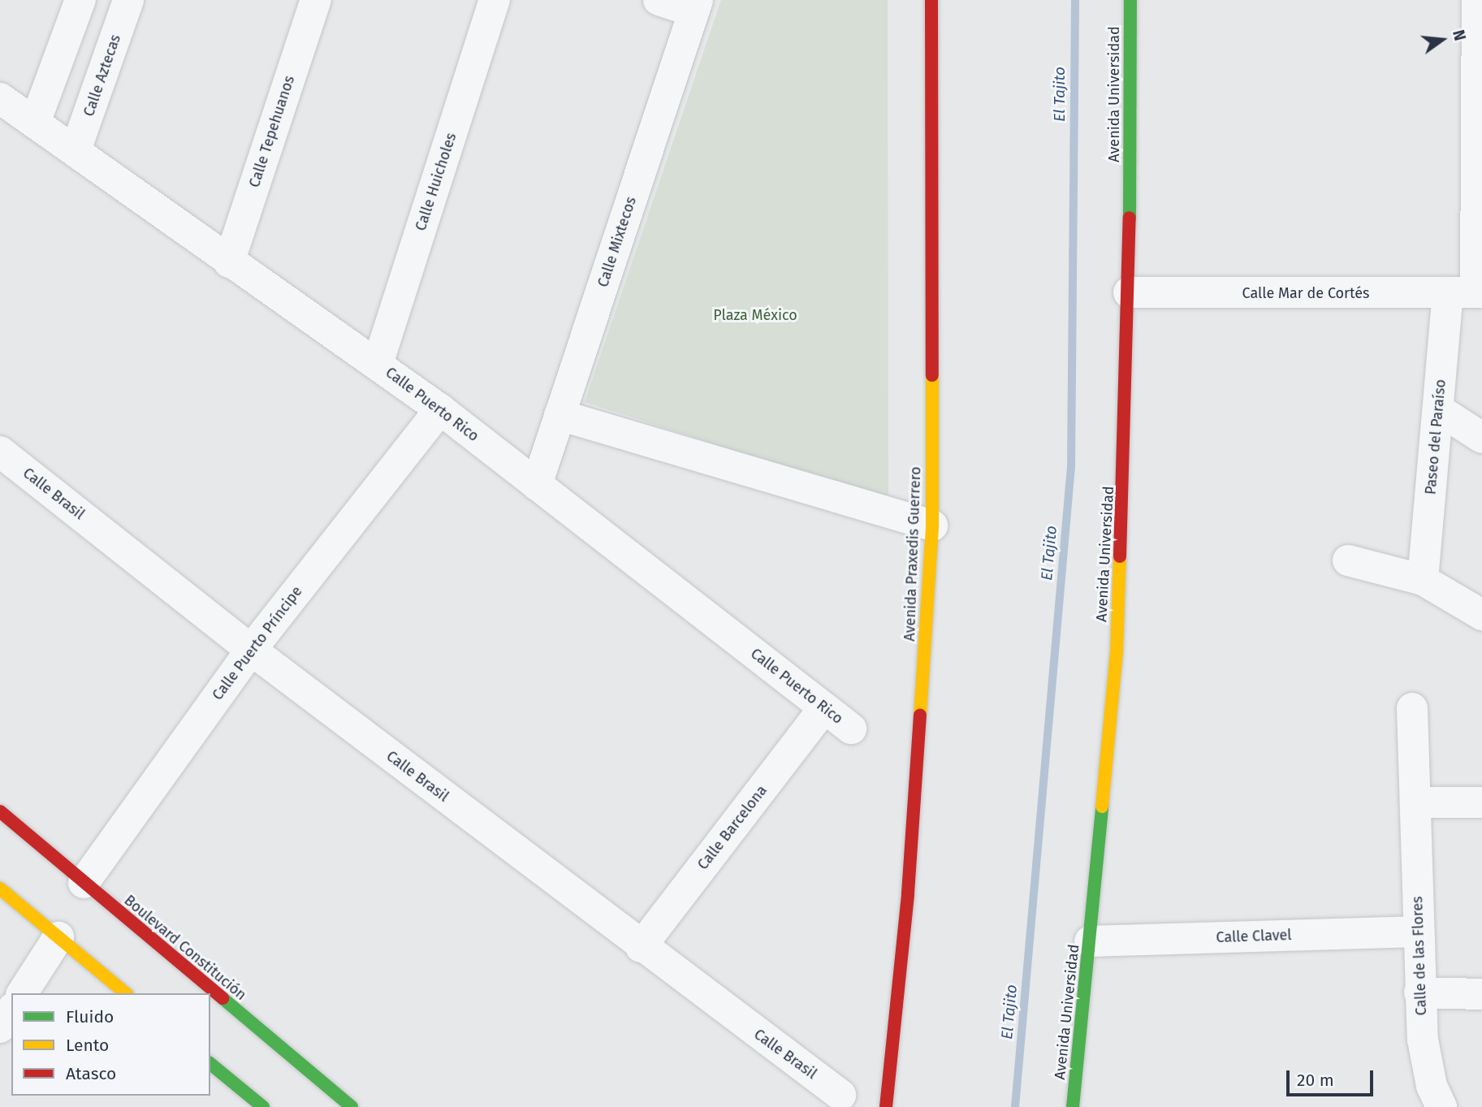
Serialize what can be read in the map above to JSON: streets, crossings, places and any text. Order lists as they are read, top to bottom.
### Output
{
  "streets": {
    "street": [
      "Calle Aztecas",
      "Avenida Universidad",
      "Calle Tepehuanos",
      "Calle Huicholes",
      "Calle Mixtecos",
      "Calle Mar de Cortés",
      "Calle Puerto Rico",
      "Paseo del Paraíso",
      "Calle Brasil",
      "Avenida Praxedis Guerrero",
      "Calle Puerto Príncipe",
      "Calle Barcelona",
      "Calle Clavel",
      "Boulevard Constitución",
      "Calle de las Flores"
    ]
  },
  "crossings": [
    ["Calle Aztecas", "Calle Puerto Rico"],
    ["Avenida Universidad", "Calle Mar de Cortés"],
    ["Avenida Universidad", "Calle Clavel"],
    ["Calle Tepehuanos", "Calle Puerto Rico"],
    ["Calle Huicholes", "Calle Puerto Rico"],
    ["Calle Mixtecos", "Calle Puerto Rico"],
    ["Calle Mar de Cortés", "Paseo del Paraíso"],
    ["Calle Puerto Rico", "Calle Puerto Príncipe"],
    ["Calle Puerto Rico", "Calle Barcelona"],
    ["Calle Brasil", "Calle Puerto Príncipe"],
    ["Calle Brasil", "Calle Barcelona"],
    ["Calle Puerto Príncipe", "Boulevard Constitución"],
    ["Calle Clavel", "Calle de las Flores"]
  ],
  "water": ["El Tajito"],
  "parks": ["Plaza México"],
  "legend": ["Fluido", "Lento", "Atasco"],
  "scale_bar": "20 m",
  "north": "right"
}
